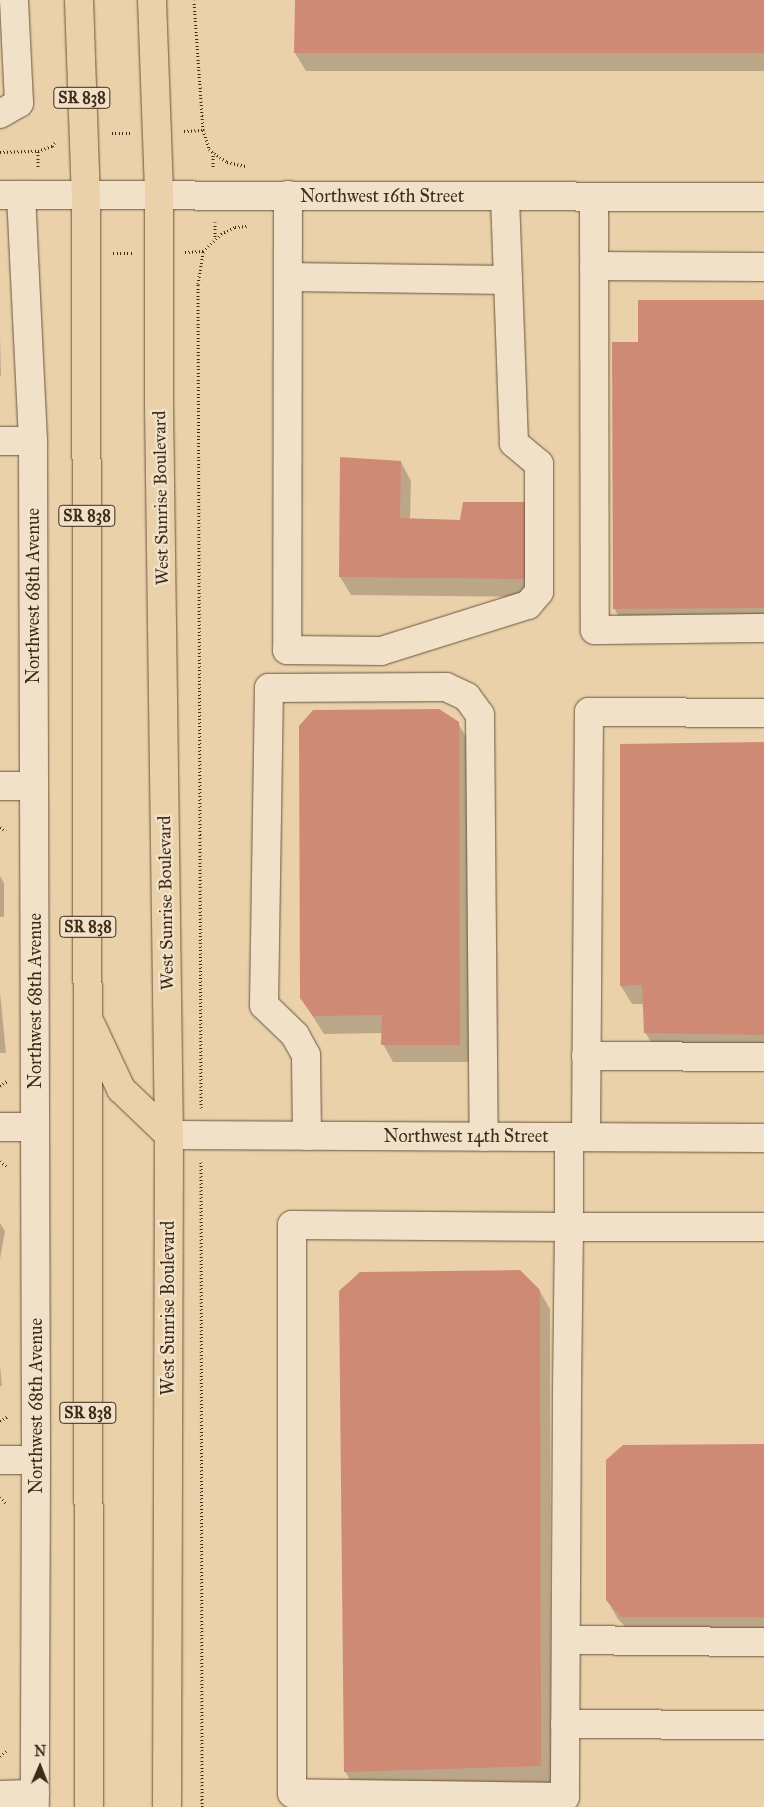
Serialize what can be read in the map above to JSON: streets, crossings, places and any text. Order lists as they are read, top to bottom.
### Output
{
  "streets": {
    "highway": ["SR 838", "West Sunrise Boulevard"],
    "street": ["Northwest 16th Street", "Northwest 68th Avenue", "Northwest 14th Street"]
  },
  "crossings": [
    ["SR 838", "Northwest 16th Street"],
    ["Northwest 16th Street", "West Sunrise Boulevard"],
    ["Northwest 16th Street", "Northwest 68th Avenue"],
    ["West Sunrise Boulevard", "Northwest 14th Street"]
  ],
  "north": "top"
}
